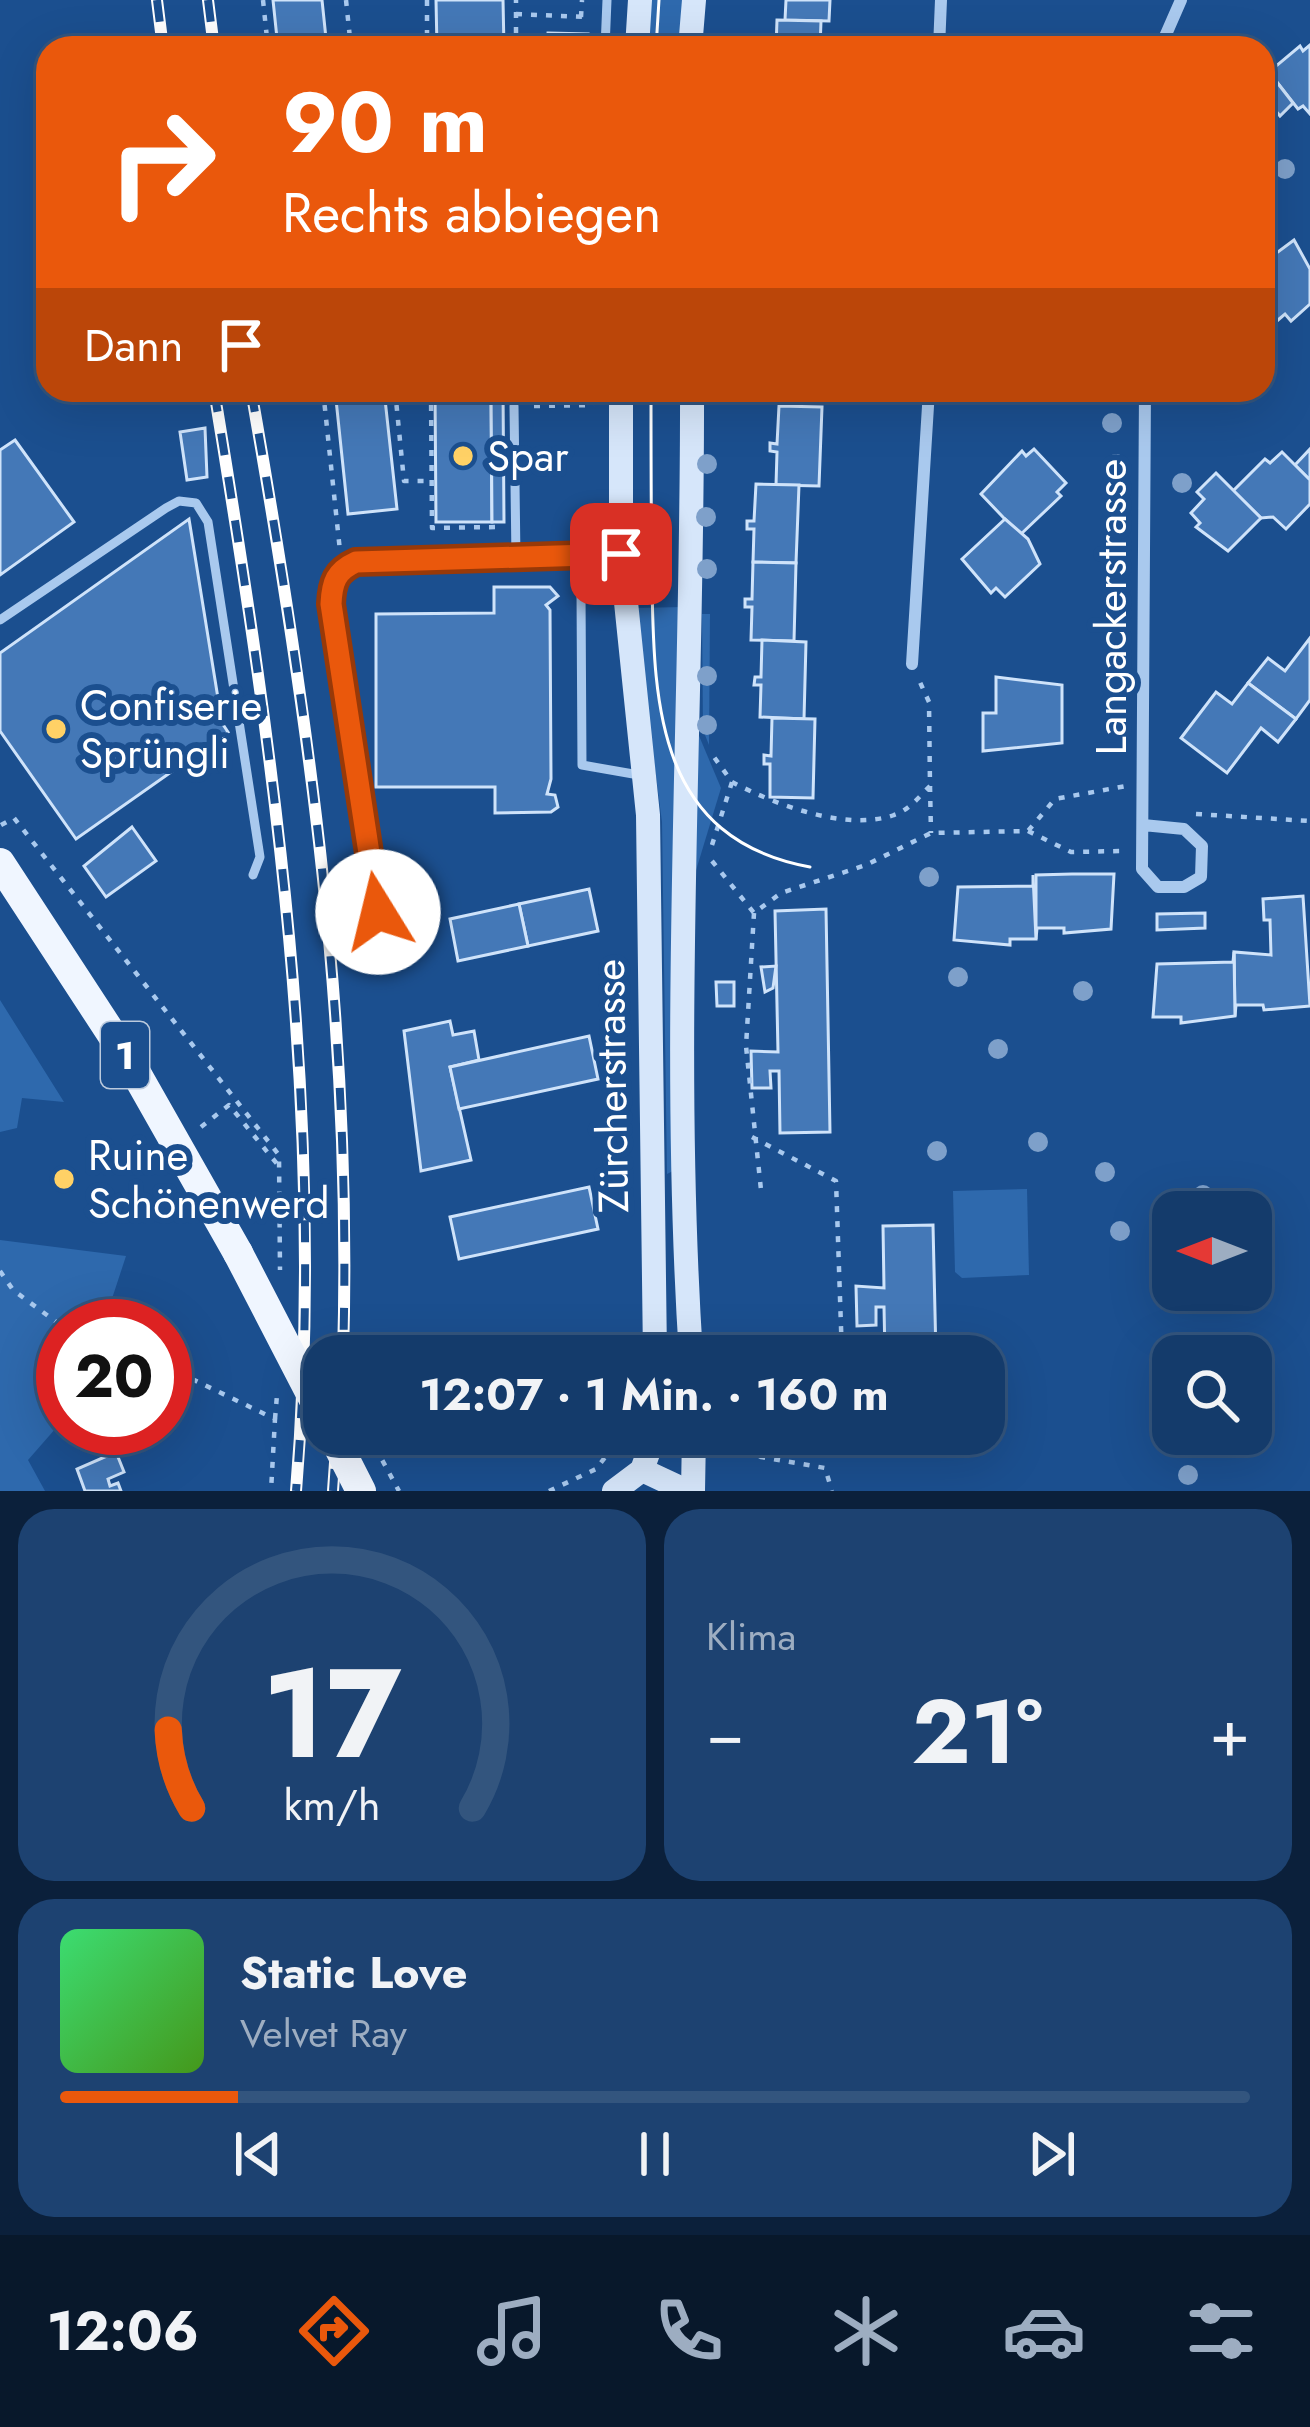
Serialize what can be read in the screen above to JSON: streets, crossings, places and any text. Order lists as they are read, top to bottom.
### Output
{
  "streets": {
    "main road": ["1", "Zürcherstrasse"],
    "street": ["Langackerstrasse"]
  },
  "places": ["Spar", "Confiserie Sprüngli", "Ruine Schönenwerd"],
  "north": "left",
  "page": {
    "turn": ["90 m", "Rechts abbiegen"],
    "then": "Dann",
    "limit": "20",
    "trip": "12:07 · 1 Min. · 160 m",
    "tile": "Klima",
    "heat": ["−", "21°", "+"],
    "song": ["Static Love", "Velvet Ray"],
    "tabs": "12:06",
    "gauge": ["17", "km/h"]
  }
}
